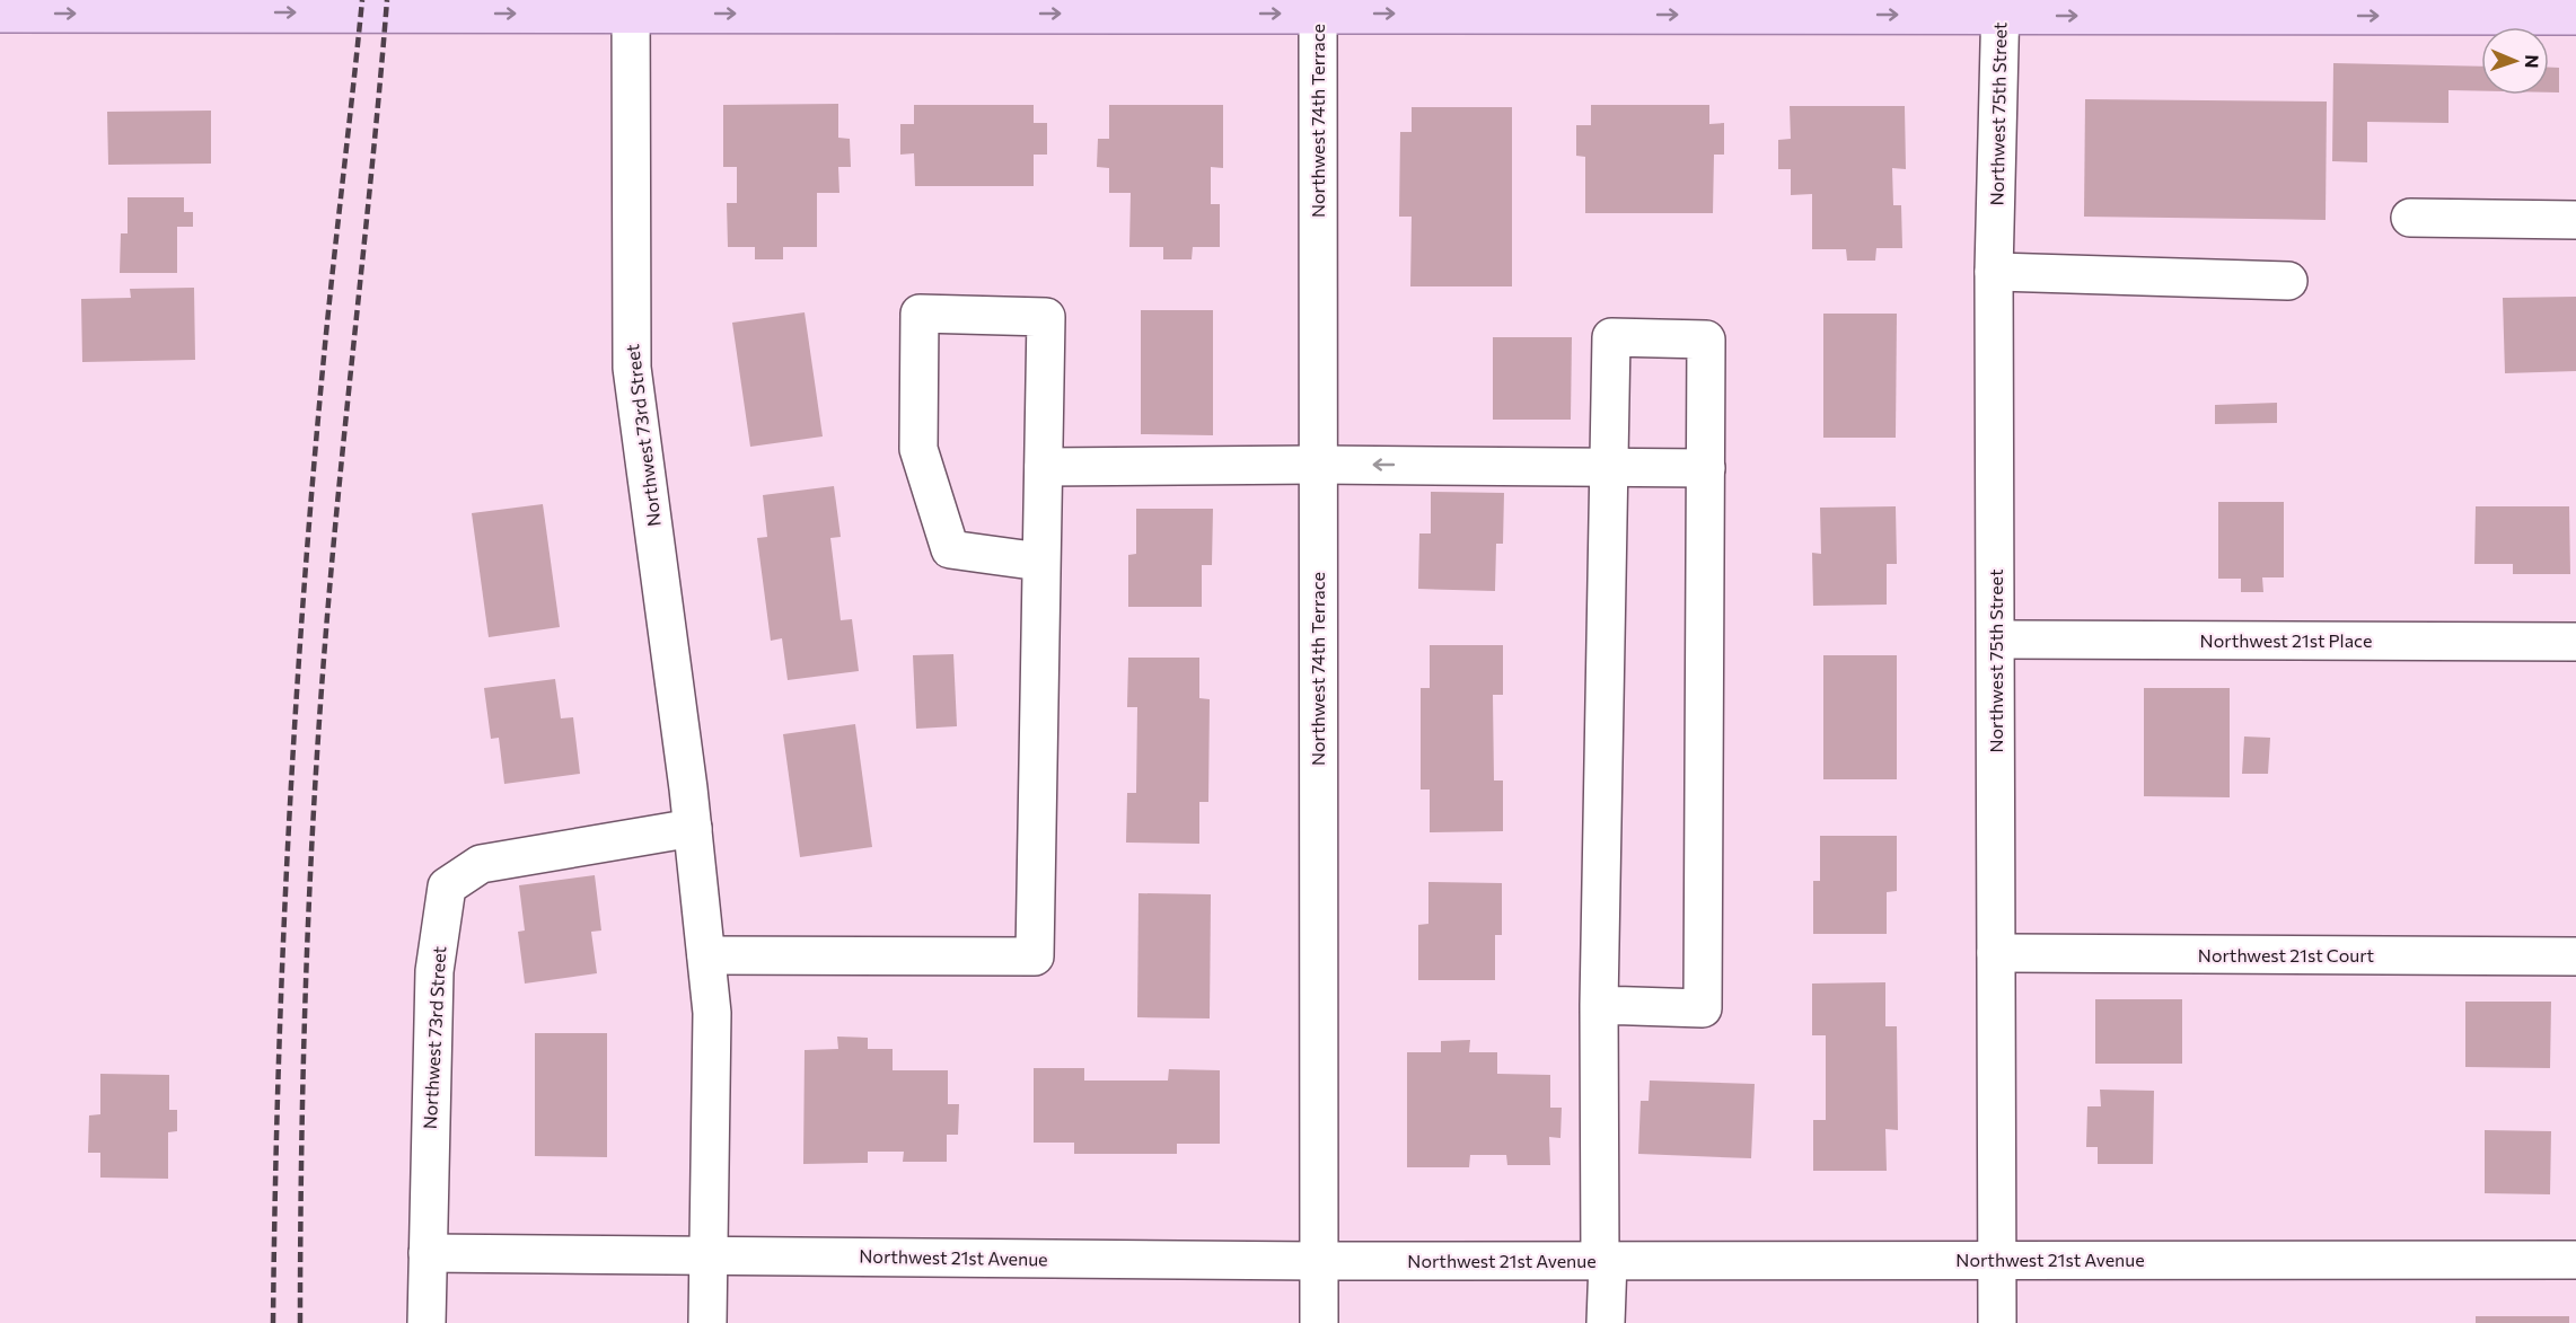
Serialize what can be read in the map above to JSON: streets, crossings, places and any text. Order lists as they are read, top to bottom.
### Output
{
  "streets": {
    "street": [
      "Northwest 75th Street",
      "Northwest 74th Terrace",
      "Northwest 73rd Street",
      "Northwest 21st Place",
      "Northwest 21st Court",
      "Northwest 21st Avenue"
    ]
  },
  "crossings": [
    ["Northwest 75th Street", "Northwest 21st Place"],
    ["Northwest 75th Street", "Northwest 21st Court"],
    ["Northwest 75th Street", "Northwest 21st Avenue"],
    ["Northwest 74th Terrace", "Northwest 21st Avenue"],
    ["Northwest 73rd Street", "Northwest 21st Avenue"]
  ],
  "north": "right"
}
